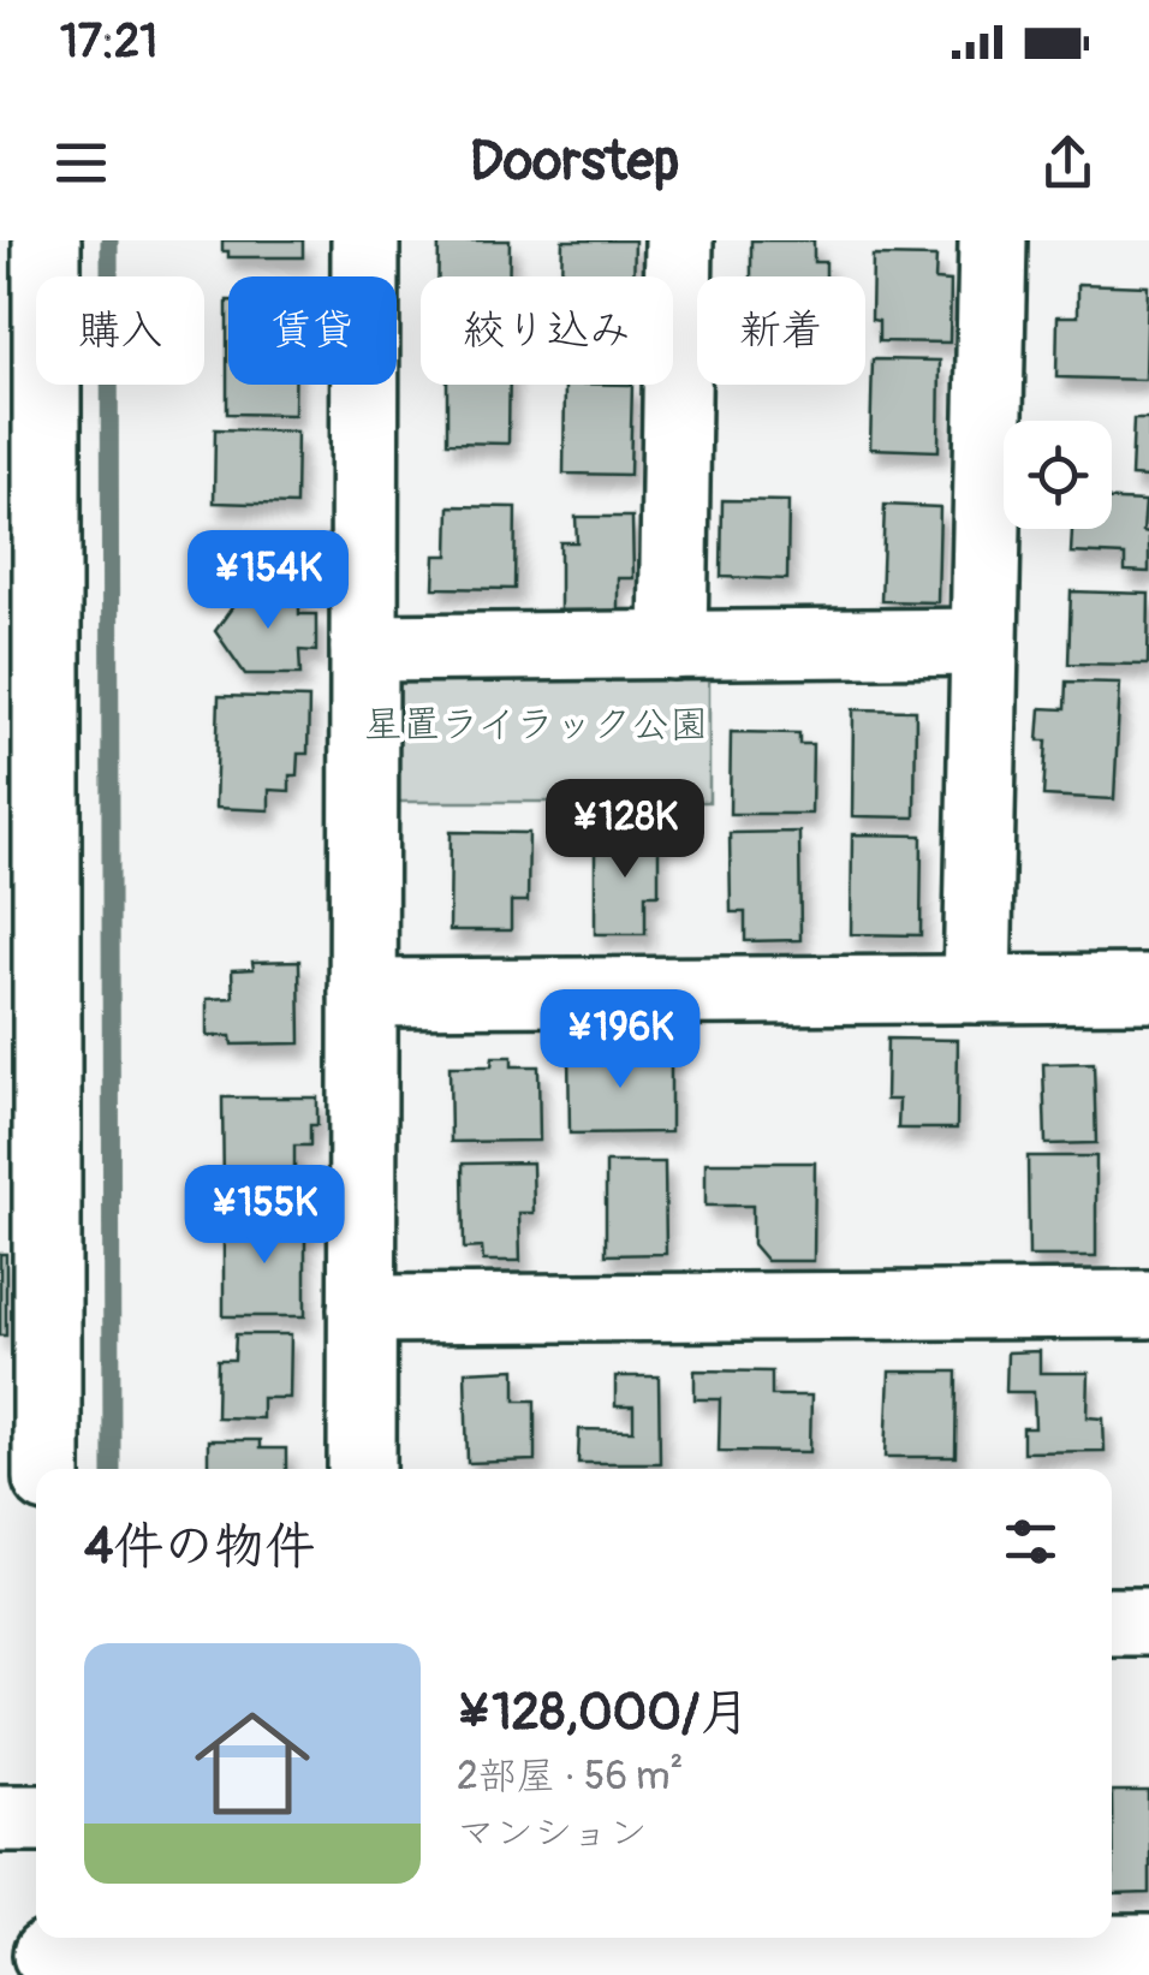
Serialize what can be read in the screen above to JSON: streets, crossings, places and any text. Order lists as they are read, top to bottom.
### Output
{
  "parks": ["星置ライラック公園"],
  "page": {
    "status": "17:21",
    "header": "Doorstep",
    "chip": [
      "購入",
      "賃貸",
      "絞り込み",
      "新着"
    ],
    "price": [
      "¥154K",
      "¥128K",
      "¥196K",
      "¥155K"
    ],
    "heading": "4件の物件",
    "list": [
      {
        "name": "¥128,000/月",
        "note": "2部屋 · 56 m² · マンション"
      }
    ]
  }
}
